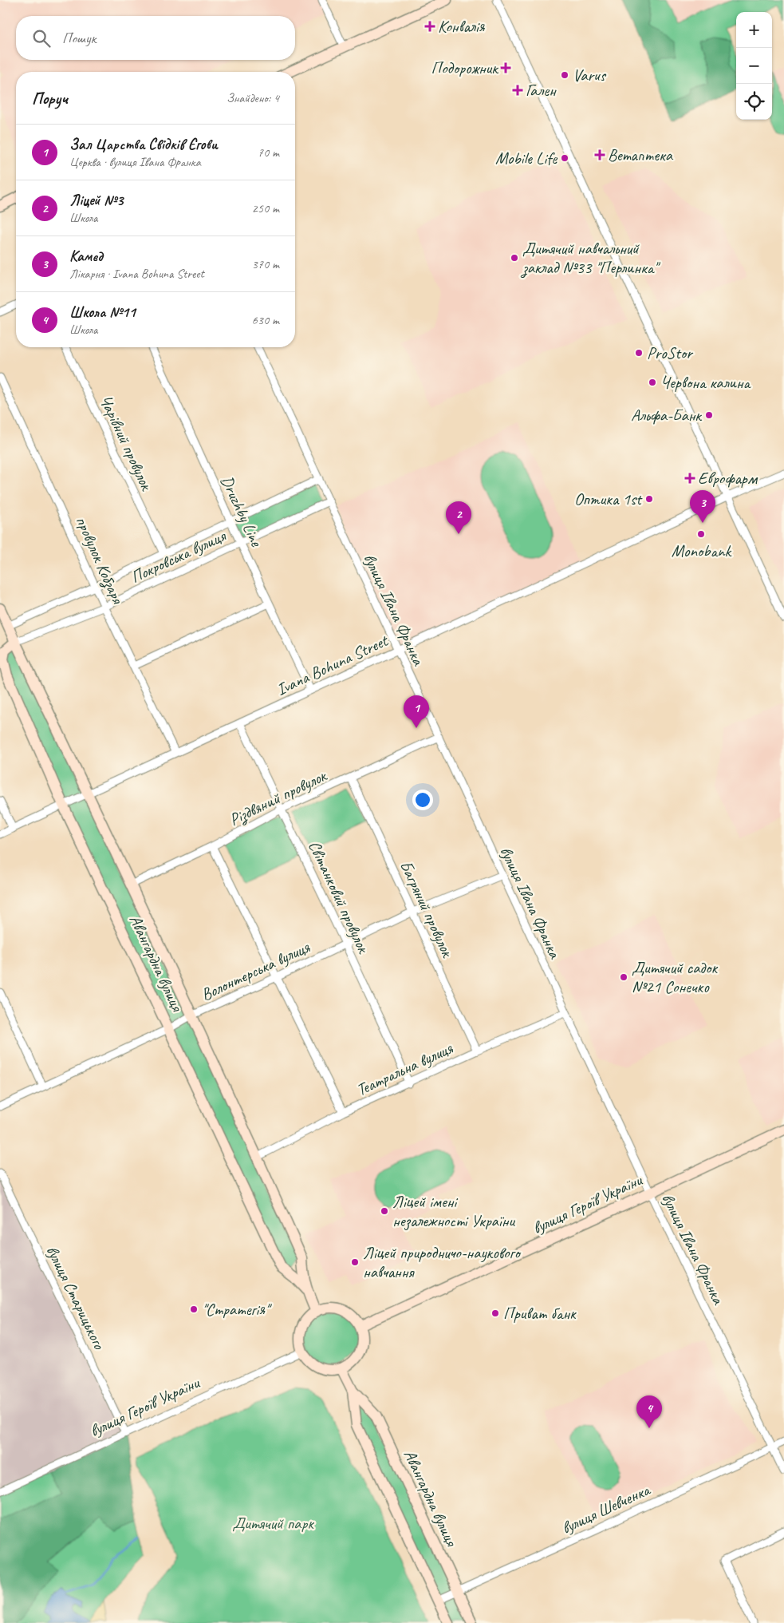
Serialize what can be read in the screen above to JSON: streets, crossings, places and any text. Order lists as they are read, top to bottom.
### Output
{
  "streets": {
    "street": [
      "Чарівний провулок",
      "Druzhby Line",
      "Покровська вулиця",
      "провулок Кобзаря",
      "вулиця Івана Франка",
      "Ivana Bohuna Street",
      "Різдвяний провулок",
      "Світанковий провулок",
      "Багряний провулок",
      "Авангардна вулиця",
      "Волонтерська вулиця",
      "Театральна вулиця",
      "вулиця Героїв України",
      "вулиця Старицького",
      "вулиця Шевченка"
    ]
  },
  "crossings": [
    ["Чарівний провулок", "Покровська вулиця"],
    ["Druzhby Line", "Покровська вулиця"],
    ["Druzhby Line", "Ivana Bohuna Street"],
    ["Покровська вулиця", "провулок Кобзаря"],
    ["Покровська вулиця", "вулиця Івана Франка"],
    ["Покровська вулиця", "Авангардна вулиця"],
    ["провулок Кобзаря", "Ivana Bohuna Street"],
    ["вулиця Івана Франка", "Ivana Bohuna Street"],
    ["вулиця Івана Франка", "Різдвяний провулок"],
    ["вулиця Івана Франка", "Волонтерська вулиця"],
    ["вулиця Івана Франка", "Театральна вулиця"],
    ["вулиця Івана Франка", "вулиця Героїв України"],
    ["вулиця Івана Франка", "вулиця Шевченка"],
    ["Ivana Bohuna Street", "Світанковий провулок"],
    ["Ivana Bohuna Street", "Авангардна вулиця"],
    ["Різдвяний провулок", "Світанковий провулок"],
    ["Різдвяний провулок", "Багряний провулок"],
    ["Різдвяний провулок", "Авангардна вулиця"],
    ["Світанковий провулок", "Волонтерська вулиця"],
    ["Світанковий провулок", "Театральна вулиця"],
    ["Багряний провулок", "Волонтерська вулиця"],
    ["Багряний провулок", "Театральна вулиця"],
    ["Авангардна вулиця", "Волонтерська вулиця"],
    ["Авангардна вулиця", "Театральна вулиця"],
    ["Авангардна вулиця", "вулиця Героїв України"],
    ["Авангардна вулиця", "вулиця Шевченка"],
    ["вулиця Героїв України", "вулиця Старицького"]
  ],
  "parks": ["Дитячий парк"],
  "places": {
    "health": [
      "Конвалія",
      "Подорожник",
      "Гален",
      "Ветаптека",
      "Еврофарм"
    ],
    "other": [
      "Varus",
      "Mobile Life",
      "Дитячий навчальний заклад №33 \"Перлинка\"",
      "ProStor",
      "Червона калина",
      "Альфа-Банк",
      "Оптика 1st",
      "Monobank",
      "Дитячий садок №21 Сонечко",
      "Ліцей імені незалежності України",
      "Ліцей природничо-наукового навчання",
      "\"Стратегія\"",
      "Приват банк"
    ]
  },
  "page": {
    "map_buttons": ["+", "−"],
    "search": "Пошук",
    "heading": ["Поруч", "Знайдено: 4"],
    "list": [
      {
        "mark": "1",
        "name": "Зал Царства Свідків Єгови",
        "note": "Церква · вулиця Івана Франка",
        "value": "70 m"
      },
      {
        "mark": "2",
        "name": "Ліцей №3",
        "note": "Школа",
        "value": "250 m"
      },
      {
        "mark": "3",
        "name": "Камед",
        "note": "Лікарня · Ivana Bohuna Street",
        "value": "370 m"
      },
      {
        "mark": "4",
        "name": "Школа №11",
        "note": "Школа",
        "value": "630 m"
      }
    ],
    "pins": [
      "3",
      "2",
      "1",
      "4"
    ]
  }
}
